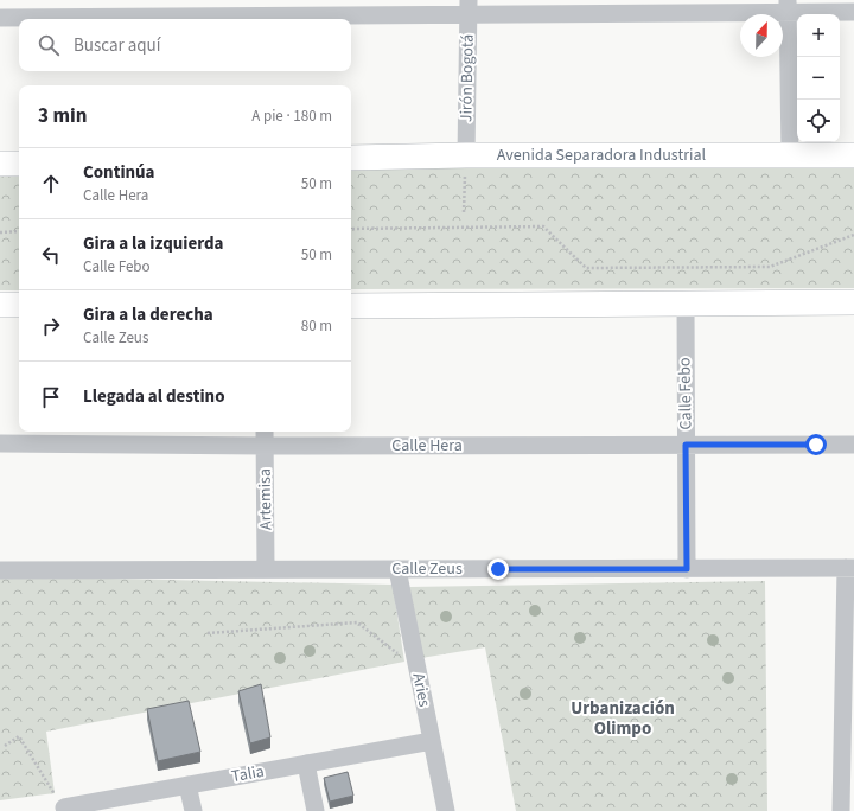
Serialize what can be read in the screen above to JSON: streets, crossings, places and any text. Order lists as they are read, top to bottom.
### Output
{
  "streets": {
    "main road": ["Avenida Separadora Industrial"],
    "street": [
      "Jirón Bogotá",
      "Calle Febo",
      "Calle Hera",
      "Artemisa",
      "Calle Zeus",
      "Aries",
      "Talia"
    ]
  },
  "crossings": [
    ["Jirón Bogotá", "Avenida Separadora Industrial"],
    ["Calle Febo", "Calle Hera"],
    ["Calle Febo", "Calle Zeus"],
    ["Calle Hera", "Artemisa"],
    ["Artemisa", "Calle Zeus"],
    ["Calle Zeus", "Aries"],
    ["Aries", "Talia"]
  ],
  "districts": ["Urbanización Olimpo"],
  "north": "top",
  "page": {
    "map_buttons": ["+", "−"],
    "search": "Buscar aquí",
    "heading": ["3 min", "A pie · 180 m"],
    "list": [
      ["Continúa", "Calle Hera", "50 m"],
      ["Gira a la izquierda", "Calle Febo", "50 m"],
      ["Gira a la derecha", "Calle Zeus", "80 m"],
      "Llegada al destino"
    ]
  }
}
